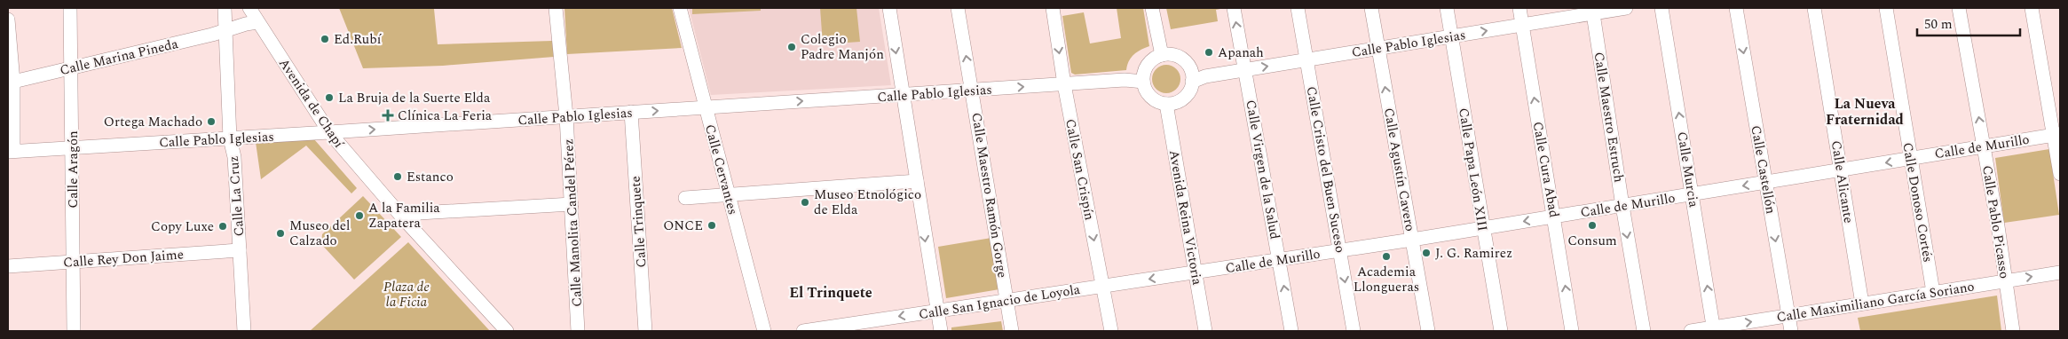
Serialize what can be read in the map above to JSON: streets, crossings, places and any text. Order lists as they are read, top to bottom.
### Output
{
  "streets": {
    "street": [
      "Calle Pablo Iglesias",
      "Calle Marina Pineda",
      "Avenida de Chapí",
      "Calle Maestro Estruch",
      "Calle de Murillo",
      "Calle Aragón",
      "Calle Cervantes",
      "Calle San Crispín",
      "Calle Virgen de la Salud",
      "Calle Cristo del Buen Suceso",
      "Calle Agustín Cavero",
      "Calle Papa León XIII",
      "Calle Cura Abad",
      "Calle Murcia",
      "Calle Castellón",
      "Calle Alicante",
      "Calle Maestro Ramón Gorge",
      "Calle La Cruz",
      "Calle Donoso Cortés",
      "Avenida Reina Victoria",
      "Calle Trinquete",
      "Calle Pablo Picasso",
      "Calle Manolita Candel Pérez",
      "Calle Rey Don Jaime",
      "Calle San Ignacio de Loyola",
      "Calle Maximiliano García Soriano"
    ]
  },
  "crossings": [
    ["Calle Pablo Iglesias", "Avenida de Chapí"],
    ["Calle Pablo Iglesias", "Calle Maestro Estruch"],
    ["Calle Pablo Iglesias", "Calle Aragón"],
    ["Calle Pablo Iglesias", "Calle Cervantes"],
    ["Calle Pablo Iglesias", "Calle San Crispín"],
    ["Calle Pablo Iglesias", "Calle Virgen de la Salud"],
    ["Calle Pablo Iglesias", "Calle Cristo del Buen Suceso"],
    ["Calle Pablo Iglesias", "Calle Agustín Cavero"],
    ["Calle Pablo Iglesias", "Calle Papa León XIII"],
    ["Calle Pablo Iglesias", "Calle Cura Abad"],
    ["Calle Pablo Iglesias", "Calle Maestro Ramón Gorge"],
    ["Calle Pablo Iglesias", "Calle La Cruz"],
    ["Calle Pablo Iglesias", "Avenida Reina Victoria"],
    ["Calle Pablo Iglesias", "Calle Trinquete"],
    ["Calle Pablo Iglesias", "Calle Manolita Candel Pérez"],
    ["Calle Marina Pineda", "Avenida de Chapí"],
    ["Calle Marina Pineda", "Calle Aragón"],
    ["Calle Marina Pineda", "Calle La Cruz"],
    ["Calle Maestro Estruch", "Calle de Murillo"],
    ["Calle de Murillo", "Calle Virgen de la Salud"],
    ["Calle de Murillo", "Calle Cristo del Buen Suceso"],
    ["Calle de Murillo", "Calle Agustín Cavero"],
    ["Calle de Murillo", "Calle Papa León XIII"],
    ["Calle de Murillo", "Calle Cura Abad"],
    ["Calle de Murillo", "Calle Murcia"],
    ["Calle de Murillo", "Calle Castellón"],
    ["Calle de Murillo", "Calle Alicante"],
    ["Calle de Murillo", "Calle Donoso Cortés"],
    ["Calle de Murillo", "Avenida Reina Victoria"],
    ["Calle de Murillo", "Calle Pablo Picasso"],
    ["Calle de Murillo", "Calle San Ignacio de Loyola"],
    ["Calle Aragón", "Calle Rey Don Jaime"],
    ["Calle San Crispín", "Calle San Ignacio de Loyola"],
    ["Calle Murcia", "Calle Maximiliano García Soriano"],
    ["Calle Castellón", "Calle Maximiliano García Soriano"],
    ["Calle Alicante", "Calle Maximiliano García Soriano"],
    ["Calle Maestro Ramón Gorge", "Calle San Ignacio de Loyola"],
    ["Calle La Cruz", "Calle Rey Don Jaime"],
    ["Calle Donoso Cortés", "Calle Maximiliano García Soriano"],
    ["Avenida Reina Victoria", "Calle San Ignacio de Loyola"],
    ["Calle Pablo Picasso", "Calle Maximiliano García Soriano"]
  ],
  "one_way": [
    "Calle Maestro Estruch",
    "Calle San Crispín",
    "Calle Virgen de la Salud",
    "Calle Agustín Cavero",
    "Calle Cura Abad",
    "Calle Murcia",
    "Calle Castellón",
    "Calle San Ignacio de Loyola",
    "Calle Maximiliano García Soriano"
  ],
  "districts": ["La Nueva Fraternidad", "El Trinquete"],
  "parks": ["Plaza de la Ficia"],
  "places": {
    "other": [
      "Ed.Rubí",
      "Colegio Padre Manjón",
      "Apanah",
      "La Bruja de la Suerte Elda",
      "Ortega Machado",
      "Estanco",
      "Museo Etnológico de Elda",
      "A la Familia Zapatera",
      "ONCE",
      "Consum",
      "Copy Luxe",
      "Museo del Calzado",
      "J. G. Ramirez",
      "Academia Llongueras"
    ],
    "health": ["Clínica La Feria"]
  },
  "scale_bar": "50 m"
}
